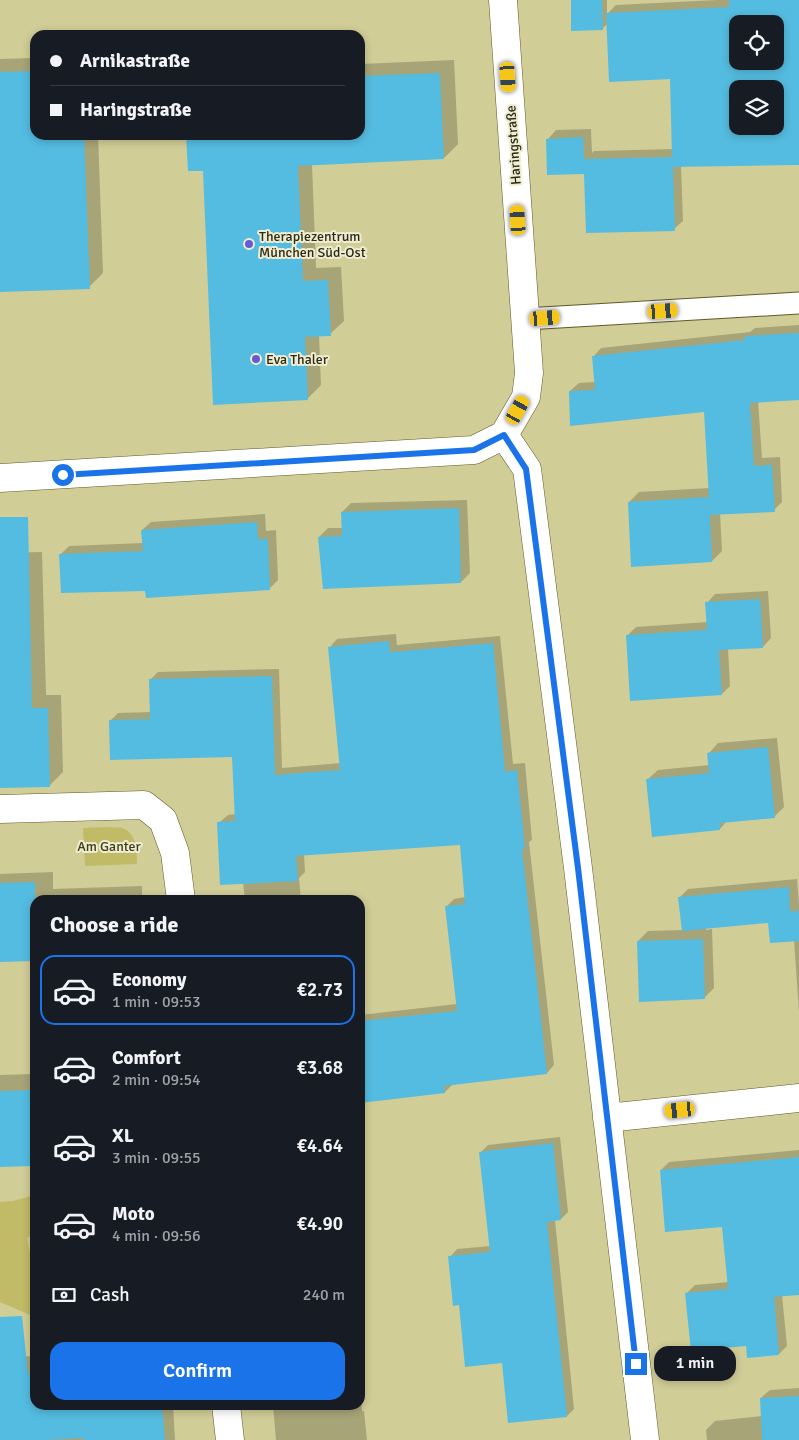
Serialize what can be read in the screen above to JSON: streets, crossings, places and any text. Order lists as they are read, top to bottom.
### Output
{
  "streets": {
    "street": ["Haringstraße"]
  },
  "parks": ["Am Ganter"],
  "places": ["Therapiezentrum München Süd-Ost", "Eva Thaler"],
  "page": {
    "banner": ["Arnikastraße", "Haringstraße"],
    "heading": "Choose a ride",
    "list": [
      {
        "name": "Economy",
        "note": "1 min · 09:53",
        "value": "€2.73"
      },
      {
        "name": "Comfort",
        "note": "2 min · 09:54",
        "value": "€3.68"
      },
      {
        "name": "XL",
        "note": "3 min · 09:55",
        "value": "€4.64"
      },
      {
        "name": "Moto",
        "note": "4 min · 09:56",
        "value": "€4.90"
      }
    ],
    "pay": ["Cash", "240 m"],
    "buttons": "Confirm",
    "bubble": "1 min"
  }
}
